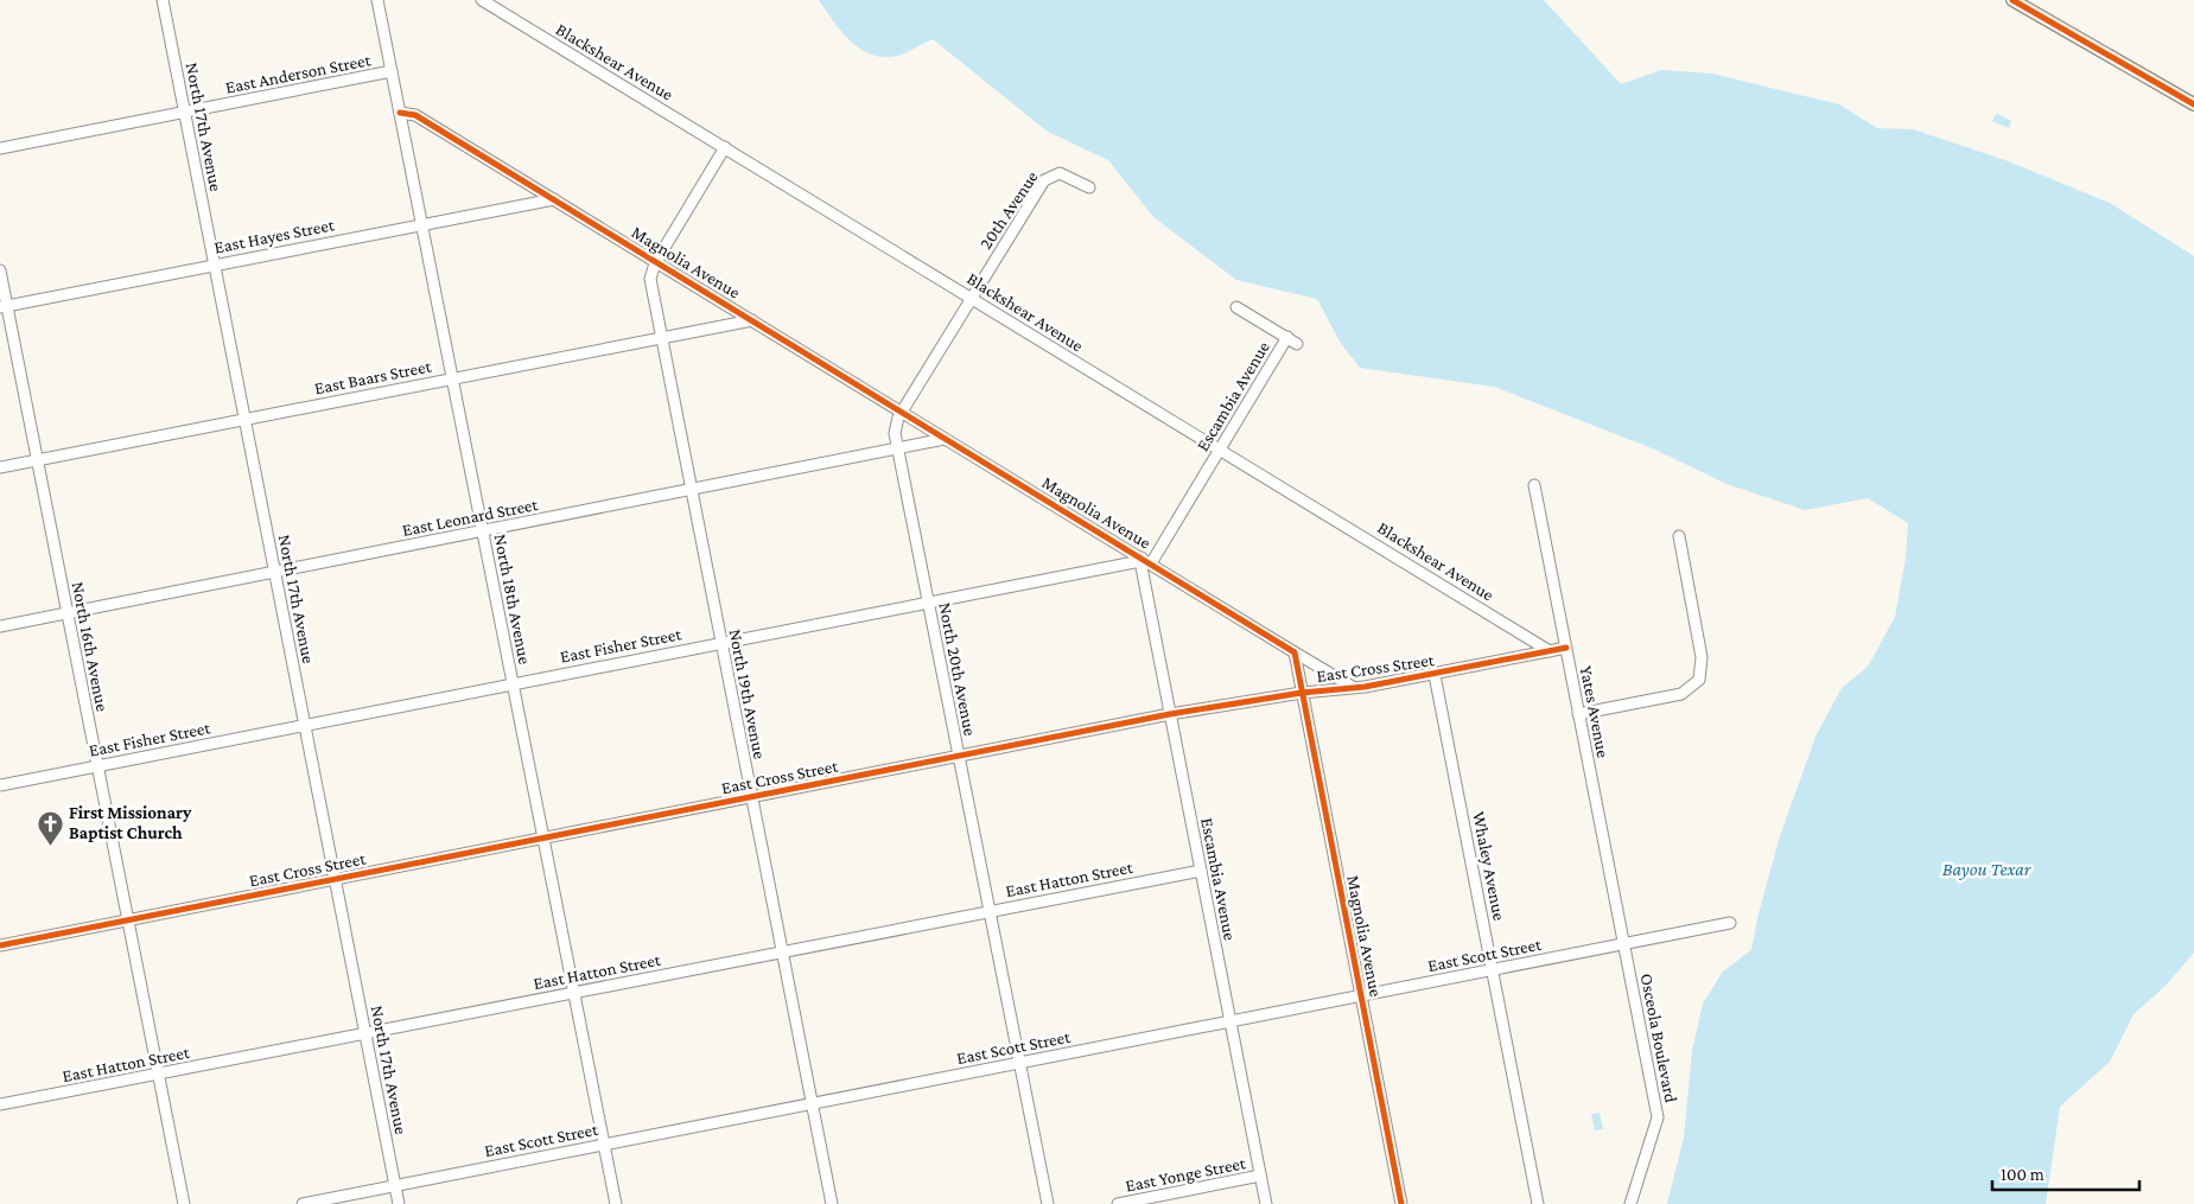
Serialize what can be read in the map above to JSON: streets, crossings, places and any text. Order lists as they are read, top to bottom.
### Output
{
  "streets": {
    "street": [
      "Blackshear Avenue",
      "East Anderson Street",
      "North 17th Avenue",
      "20th Avenue",
      "East Hayes Street",
      "Magnolia Avenue",
      "East Baars Street",
      "Escambia Avenue",
      "East Leonard Street",
      "North 18th Avenue",
      "East Fisher Street",
      "North 16th Avenue",
      "East Cross Street",
      "North 20th Avenue",
      "North 19th Avenue",
      "Yates Avenue",
      "Whaley Avenue",
      "East Hatton Street",
      "East Scott Street",
      "Osceola Boulevard",
      "East Yonge Street"
    ]
  },
  "crossings": [
    ["Blackshear Avenue", "20th Avenue"],
    ["Blackshear Avenue", "Escambia Avenue"],
    ["Blackshear Avenue", "East Cross Street"],
    ["Blackshear Avenue", "North 20th Avenue"],
    ["East Anderson Street", "North 17th Avenue"],
    ["East Anderson Street", "North 18th Avenue"],
    ["North 17th Avenue", "East Hayes Street"],
    ["North 17th Avenue", "East Baars Street"],
    ["North 17th Avenue", "East Leonard Street"],
    ["North 17th Avenue", "East Fisher Street"],
    ["North 17th Avenue", "East Cross Street"],
    ["North 17th Avenue", "East Hatton Street"],
    ["North 17th Avenue", "East Scott Street"],
    ["20th Avenue", "North 20th Avenue"],
    ["East Hayes Street", "Magnolia Avenue"],
    ["East Hayes Street", "North 18th Avenue"],
    ["East Hayes Street", "North 16th Avenue"],
    ["Magnolia Avenue", "East Baars Street"],
    ["Magnolia Avenue", "Escambia Avenue"],
    ["Magnolia Avenue", "East Leonard Street"],
    ["Magnolia Avenue", "North 18th Avenue"],
    ["Magnolia Avenue", "East Fisher Street"],
    ["Magnolia Avenue", "East Cross Street"],
    ["Magnolia Avenue", "North 20th Avenue"],
    ["Magnolia Avenue", "North 19th Avenue"],
    ["Magnolia Avenue", "East Scott Street"],
    ["East Baars Street", "North 18th Avenue"],
    ["East Baars Street", "North 16th Avenue"],
    ["East Baars Street", "North 19th Avenue"],
    ["Escambia Avenue", "East Fisher Street"],
    ["Escambia Avenue", "East Cross Street"],
    ["Escambia Avenue", "East Hatton Street"],
    ["Escambia Avenue", "East Scott Street"],
    ["Escambia Avenue", "East Yonge Street"],
    ["East Leonard Street", "North 18th Avenue"],
    ["East Leonard Street", "North 16th Avenue"],
    ["East Leonard Street", "North 20th Avenue"],
    ["East Leonard Street", "North 19th Avenue"],
    ["North 18th Avenue", "East Fisher Street"],
    ["North 18th Avenue", "East Cross Street"],
    ["North 18th Avenue", "East Hatton Street"],
    ["North 18th Avenue", "East Scott Street"],
    ["East Fisher Street", "North 16th Avenue"],
    ["East Fisher Street", "North 20th Avenue"],
    ["East Fisher Street", "North 19th Avenue"],
    ["North 16th Avenue", "East Cross Street"],
    ["North 16th Avenue", "East Hatton Street"],
    ["East Cross Street", "North 20th Avenue"],
    ["East Cross Street", "North 19th Avenue"],
    ["East Cross Street", "Yates Avenue"],
    ["East Cross Street", "Whaley Avenue"],
    ["North 20th Avenue", "East Hatton Street"],
    ["North 20th Avenue", "East Scott Street"],
    ["North 19th Avenue", "East Hatton Street"],
    ["North 19th Avenue", "East Scott Street"],
    ["Yates Avenue", "East Scott Street"],
    ["Yates Avenue", "Osceola Boulevard"],
    ["Whaley Avenue", "East Scott Street"],
    ["East Scott Street", "Osceola Boulevard"]
  ],
  "water": ["Bayou Texar"],
  "places": {
    "church": ["First Missionary Baptist Church"]
  },
  "scale_bar": "100 m"
}
